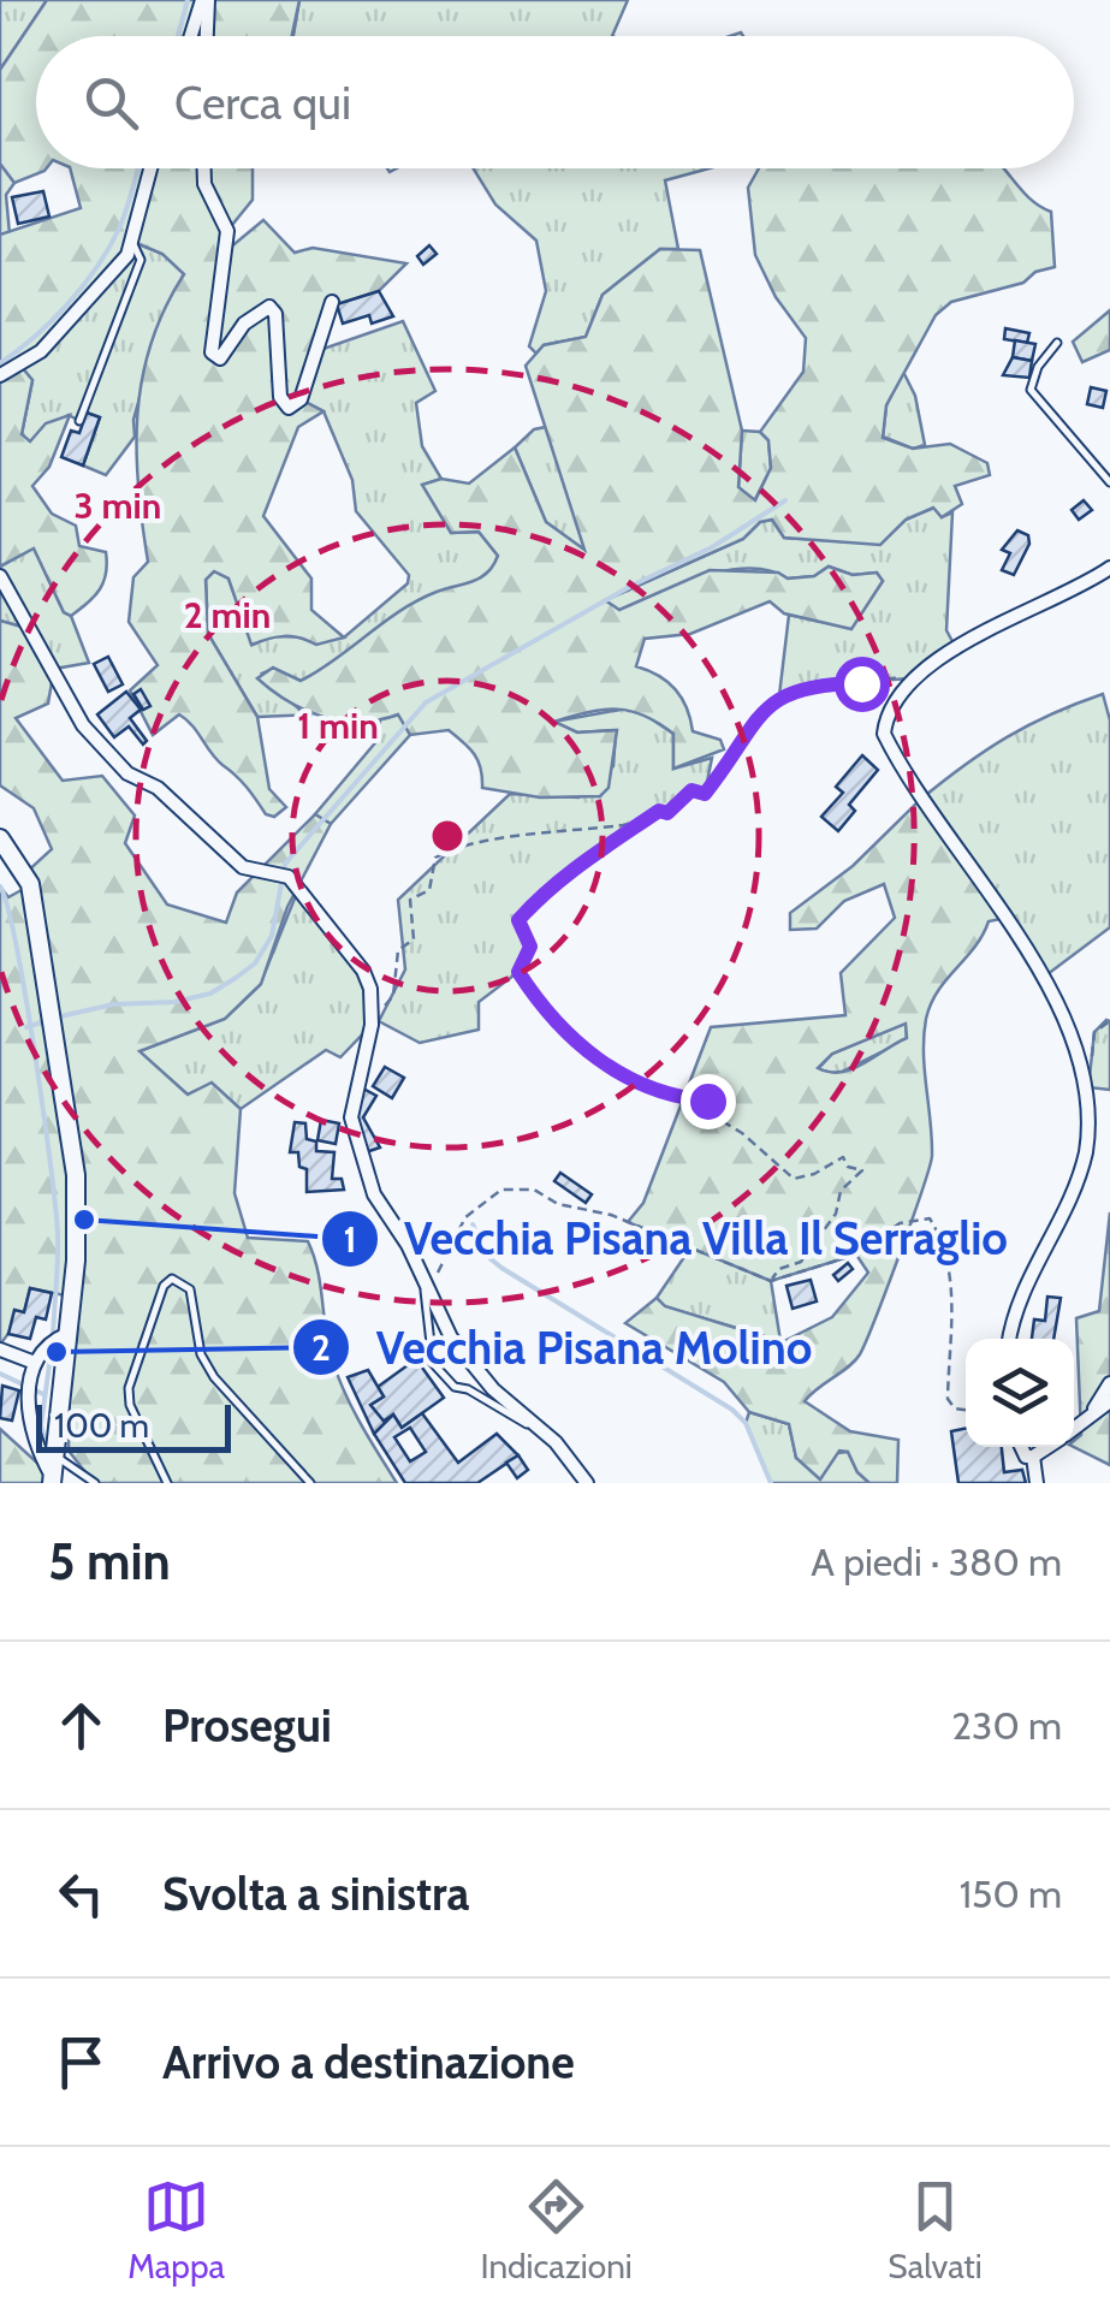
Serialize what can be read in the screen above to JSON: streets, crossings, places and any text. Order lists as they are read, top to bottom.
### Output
{
  "places": ["Vecchia Pisana Villa Il Serraglio", "Vecchia Pisana Molino"],
  "scale_bar": "100 m",
  "page": {
    "search": "Cerca qui",
    "scale": "100 m",
    "heading": ["5 min", "A piedi · 380 m"],
    "list": [
      ["Prosegui", "230 m"],
      ["Svolta a sinistra", "150 m"],
      "Arrivo a destinazione"
    ],
    "nav": ["Mappa", "Indicazioni", "Salvati"]
  },
  "rings": ["3 min", "2 min", "1 min"]
}
